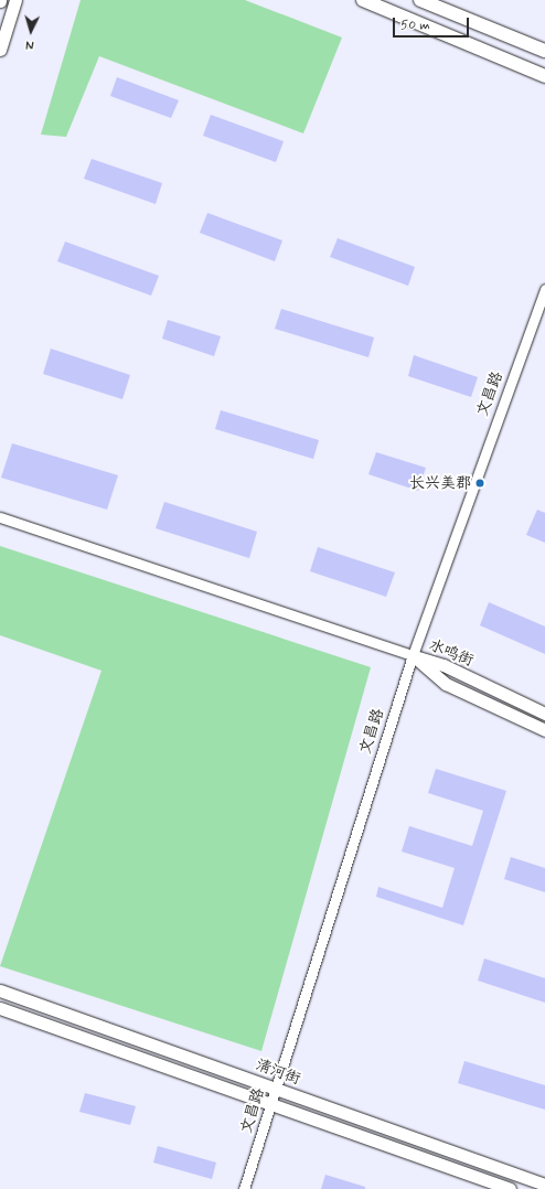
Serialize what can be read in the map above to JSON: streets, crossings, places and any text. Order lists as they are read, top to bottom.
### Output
{
  "streets": {
    "main road": ["水鸣街", "清河街"],
    "street": ["文昌路"]
  },
  "crossings": [
    ["文昌路", "水鸣街"],
    ["文昌路", "清河街"]
  ],
  "places": ["长兴美郡"],
  "scale_bar": "50 m",
  "north": "bottom"
}
